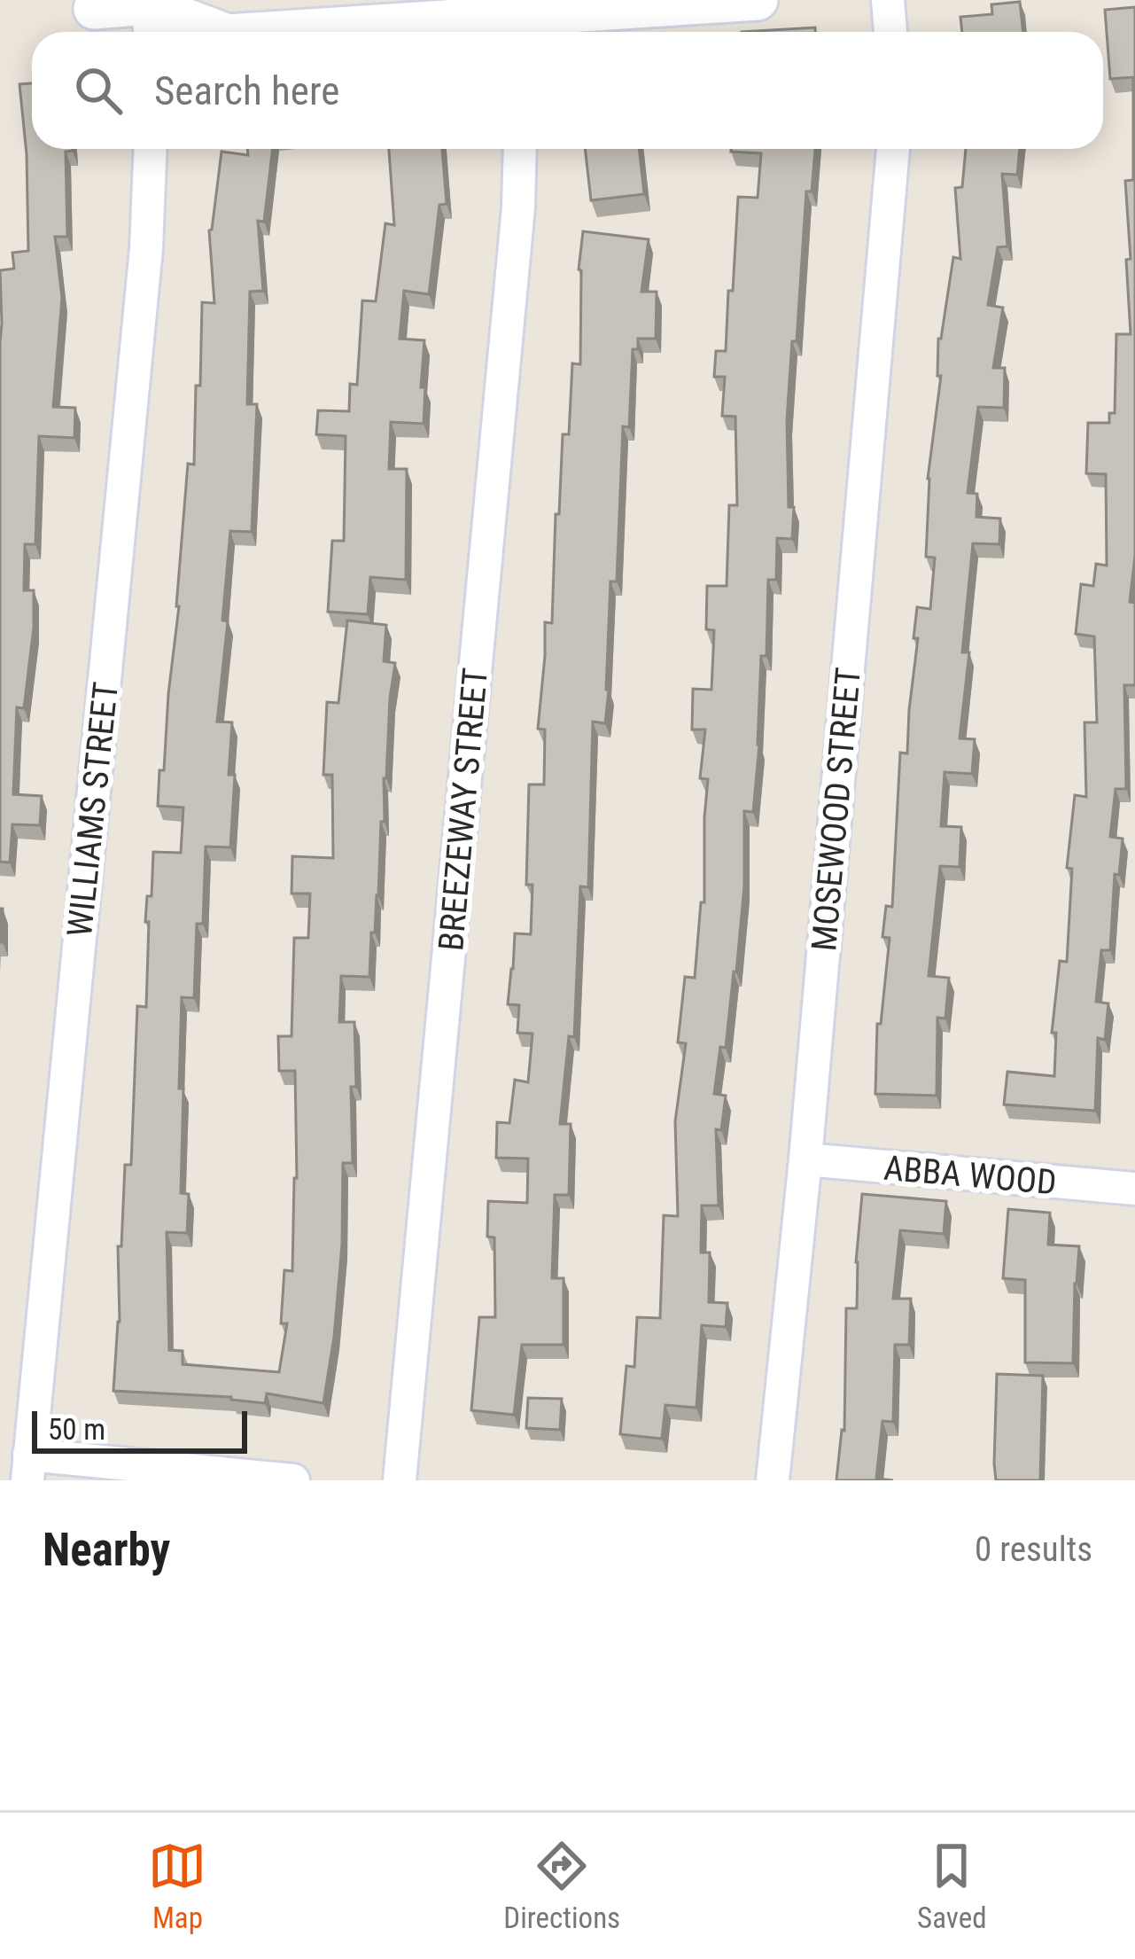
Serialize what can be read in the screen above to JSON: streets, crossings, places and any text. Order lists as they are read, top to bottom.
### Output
{
  "streets": {
    "street": [
      "WILLIAMS STREET",
      "BREEZEWAY STREET",
      "MOSEWOOD STREET",
      "ABBA WOOD"
    ]
  },
  "crossings": [
    ["MOSEWOOD STREET", "ABBA WOOD"]
  ],
  "scale_bar": "50 m",
  "page": {
    "search": "Search here",
    "scale": "50 m",
    "heading": ["Nearby", "0 results"],
    "nav": ["Map", "Directions", "Saved"]
  }
}
